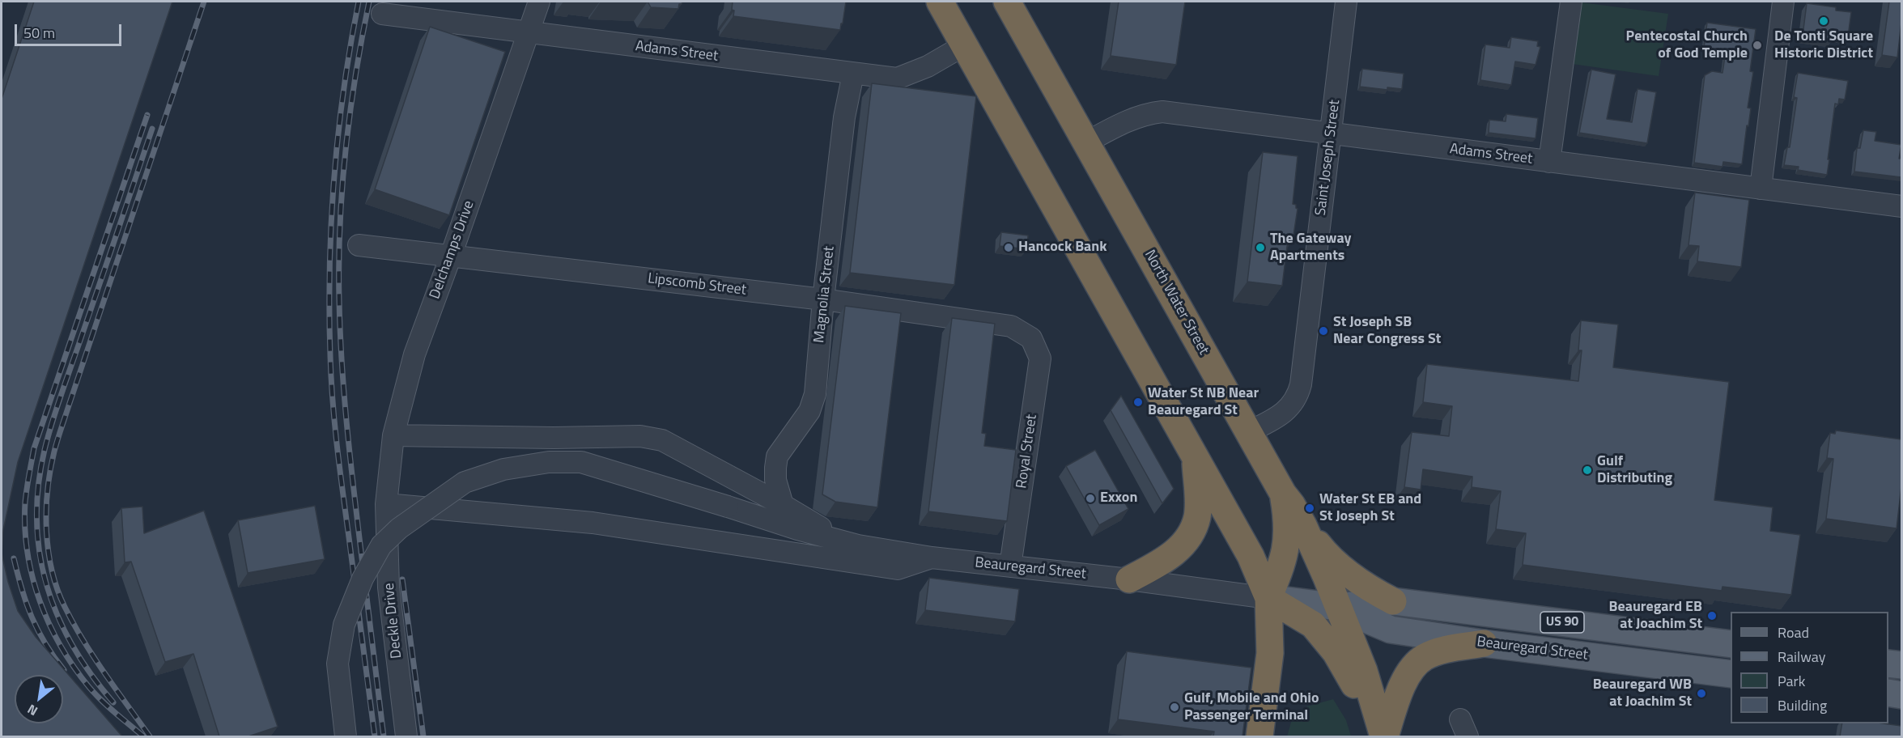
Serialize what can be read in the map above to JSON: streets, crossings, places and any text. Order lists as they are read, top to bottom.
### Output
{
  "streets": {
    "highway": ["North Water Street", "US 90"],
    "main road": ["Beauregard Street"],
    "street": [
      "Adams Street",
      "Saint Joseph Street",
      "Delchamps Drive",
      "Lipscomb Street",
      "Magnolia Street",
      "Royal Street",
      "Deckle Drive"
    ]
  },
  "crossings": [
    ["Adams Street", "Saint Joseph Street"],
    ["Adams Street", "Delchamps Drive"],
    ["Adams Street", "Magnolia Street"],
    ["Adams Street", "North Water Street"],
    ["Saint Joseph Street", "North Water Street"],
    ["Delchamps Drive", "Lipscomb Street"],
    ["Delchamps Drive", "Deckle Drive"],
    ["Lipscomb Street", "Magnolia Street"],
    ["Lipscomb Street", "Royal Street"],
    ["North Water Street", "Beauregard Street"],
    ["North Water Street", "US 90"],
    ["Royal Street", "Beauregard Street"],
    ["Beauregard Street", "US 90"]
  ],
  "places": [
    "De Tonti Square Historic District",
    "Pentecostal Church of God Temple",
    "Hancock Bank",
    "The Gateway Apartments",
    "St Joseph SB Near Congress St",
    "Water St NB Near Beauregard St",
    "Gulf Distributing",
    "Exxon",
    "Water St EB and St Joseph St",
    "Beauregard EB at Joachim St",
    "Beauregard WB at Joachim St",
    "Gulf, Mobile and Ohio Passenger Terminal"
  ],
  "legend": [
    "Road",
    "Railway",
    "Park",
    "Building"
  ],
  "scale_bar": "50 m",
  "north": "bottom left"
}
